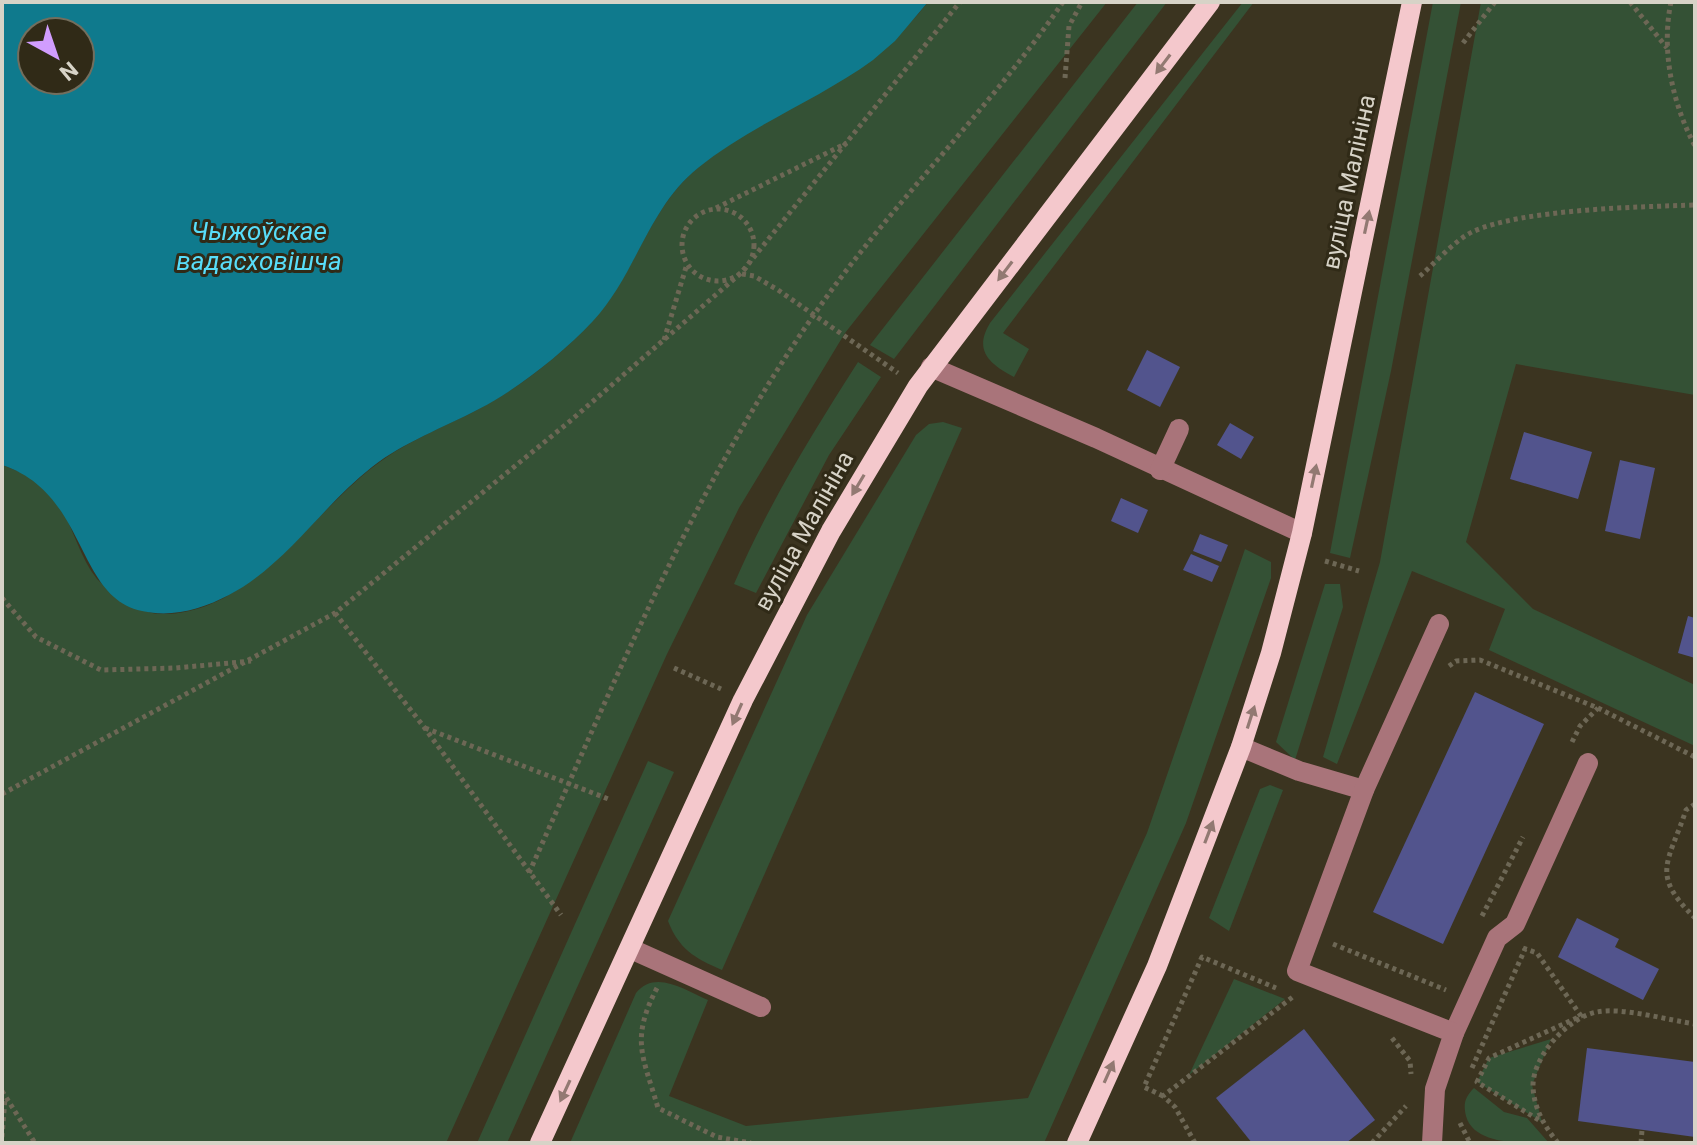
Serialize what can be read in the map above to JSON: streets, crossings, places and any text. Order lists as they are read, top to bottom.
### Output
{
  "streets": {
    "main road": ["вуліца Малініна"]
  },
  "water": ["Чыжоўскае вадасховішча"],
  "north": "bottom right"
}
